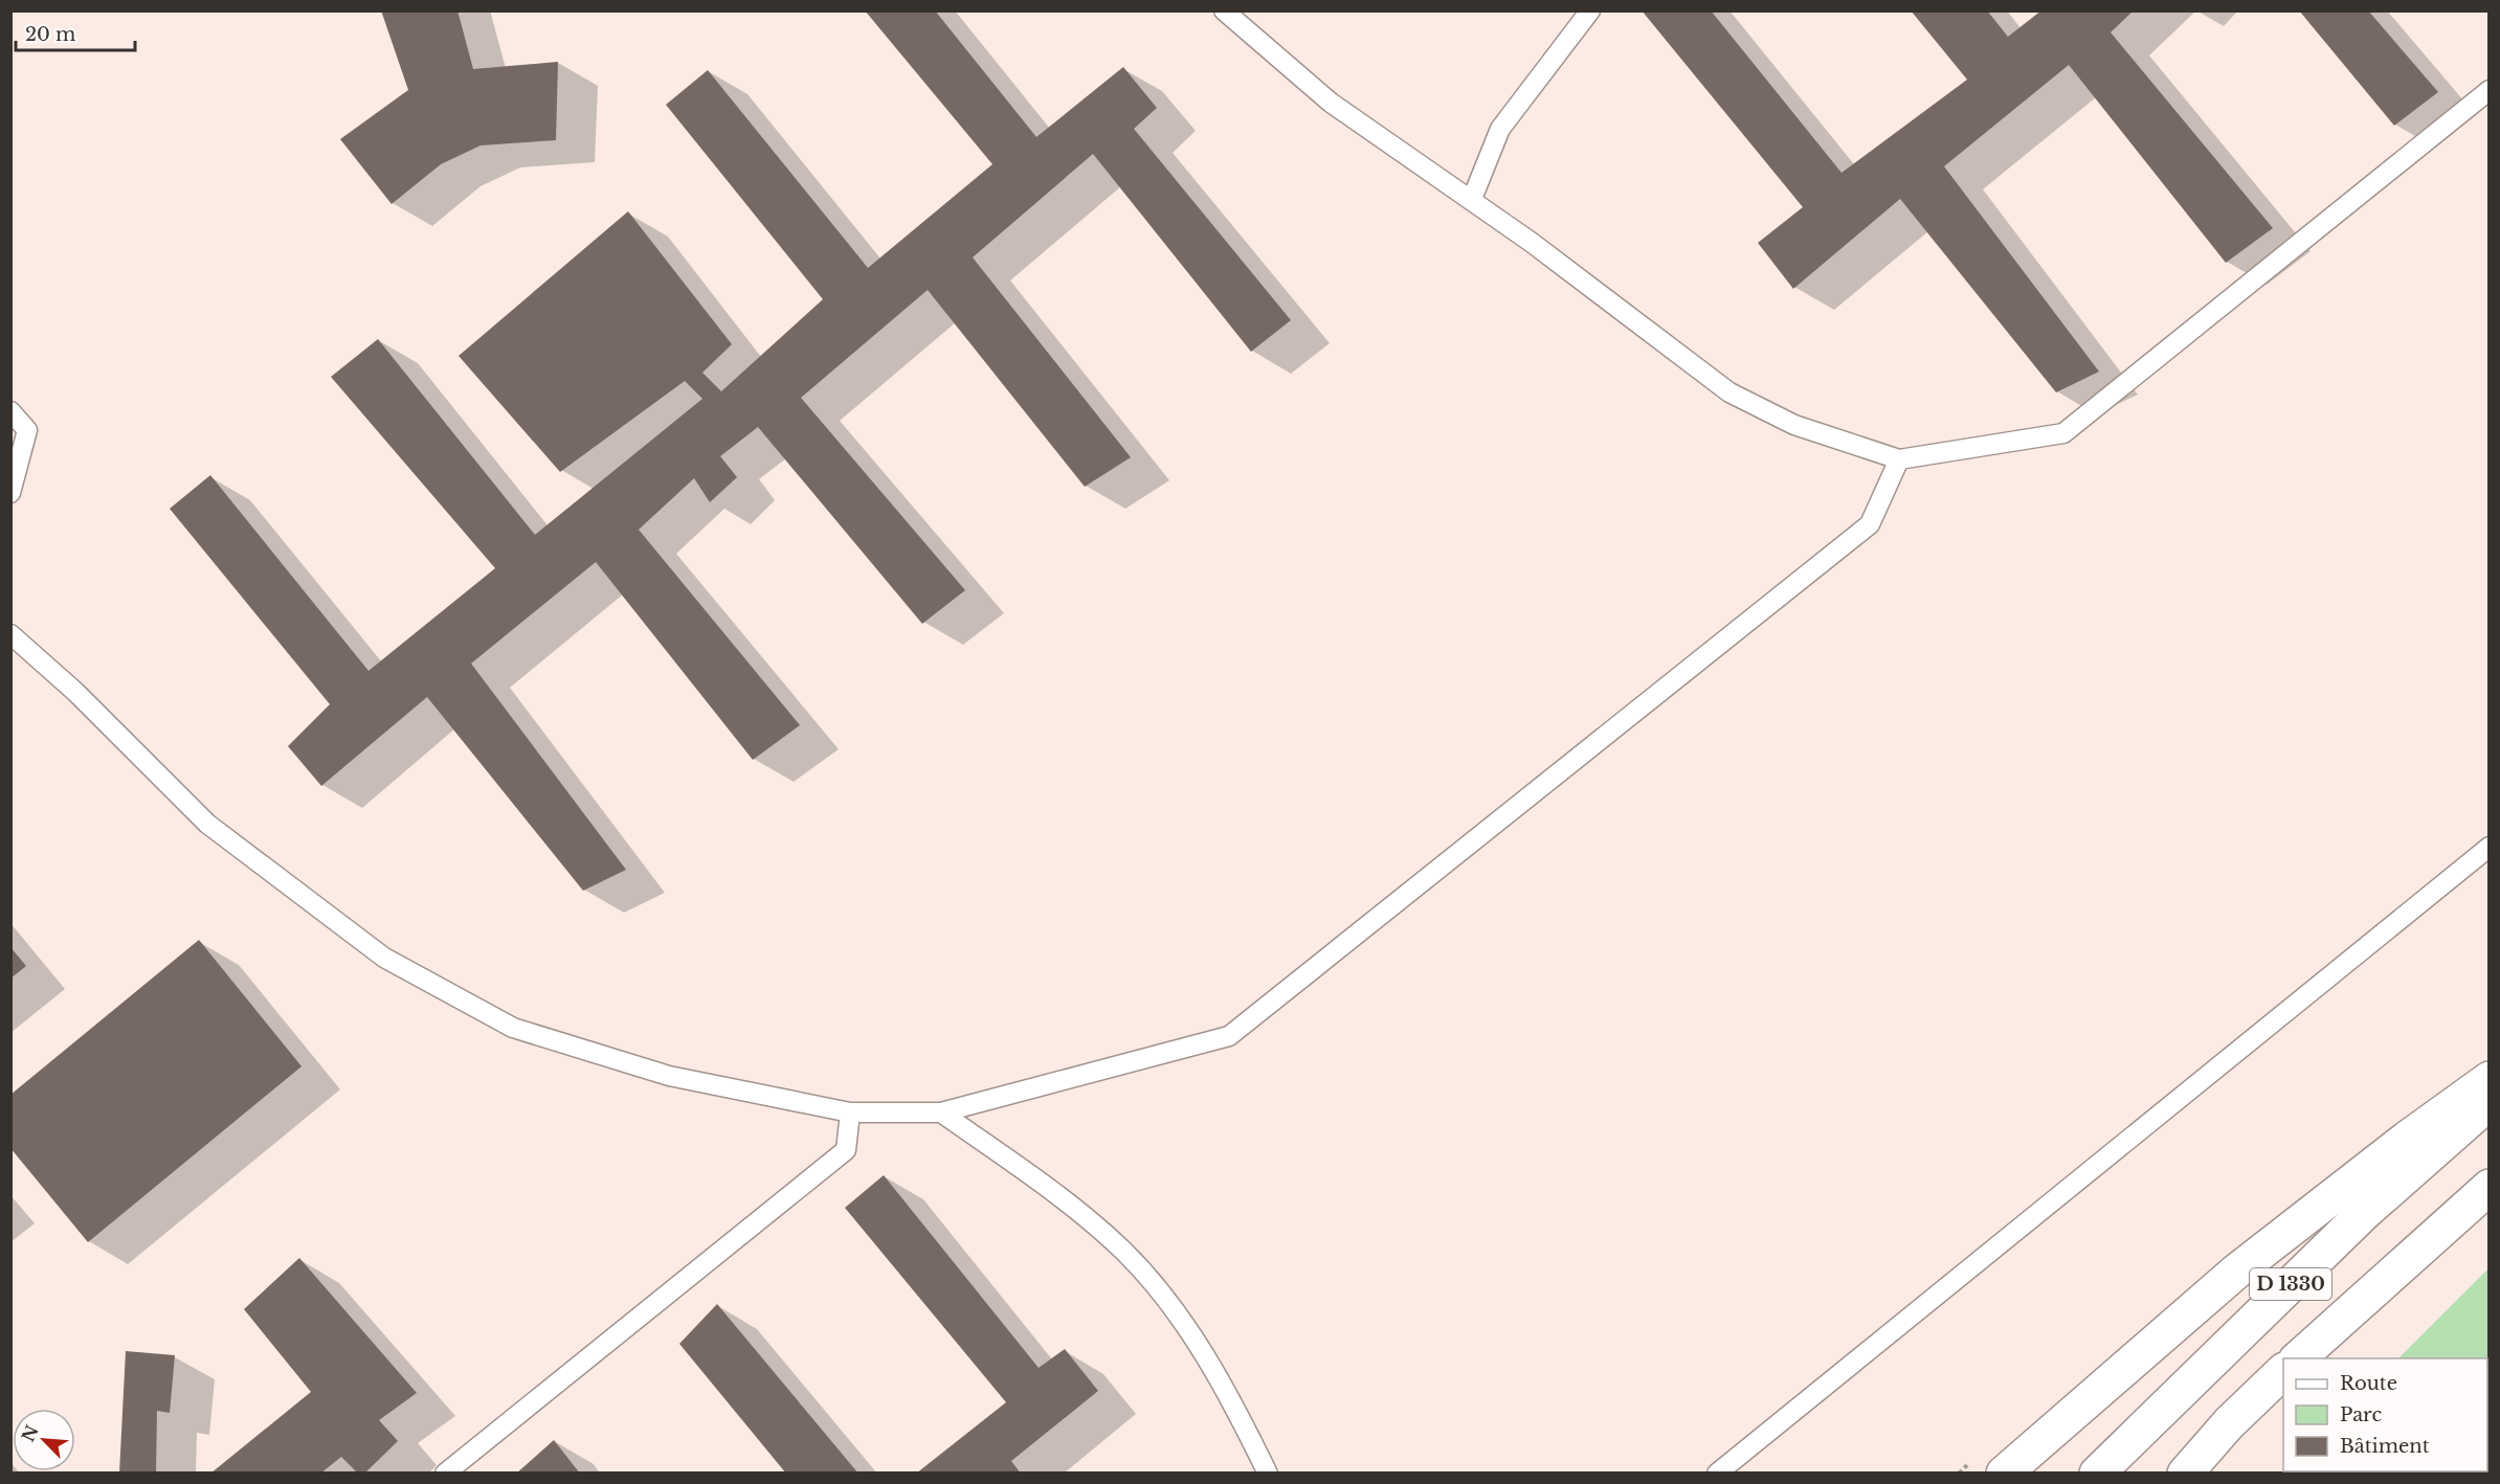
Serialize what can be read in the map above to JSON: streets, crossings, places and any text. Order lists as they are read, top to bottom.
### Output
{
  "streets": {
    "main road": ["D 1330"]
  },
  "legend": ["Route", "Parc", "Bâtiment"],
  "scale_bar": "20 m",
  "north": "top left"
}
